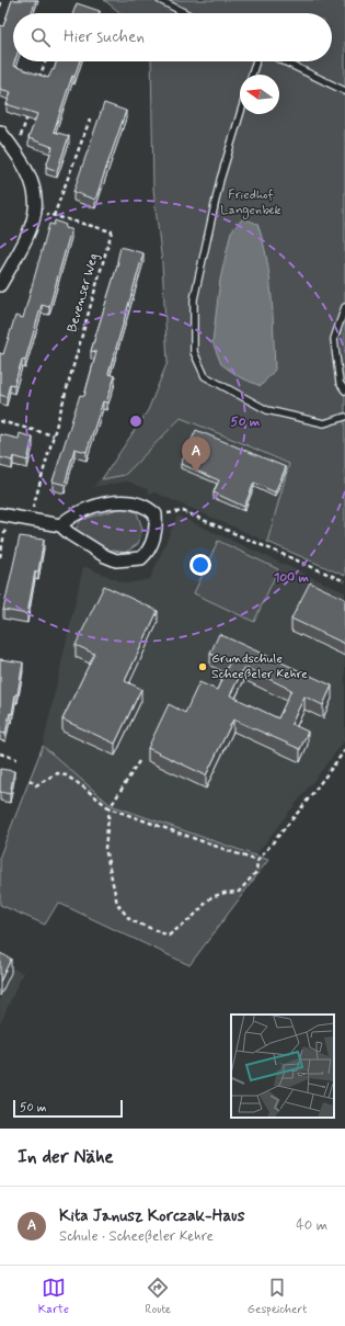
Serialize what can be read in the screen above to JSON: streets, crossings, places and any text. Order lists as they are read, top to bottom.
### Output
{
  "streets": {
    "path": ["Bevenser Weg"]
  },
  "parks": ["Friedhof Langenbek"],
  "places": ["Grundschule Scheeßeler Kehre"],
  "scale_bar": "50 m",
  "north": "left",
  "page": {
    "search": "Hier suchen",
    "pins": "A",
    "scale": "50 m",
    "heading": "In der Nähe",
    "list": [
      {
        "mark": "A",
        "name": "Kita Janusz Korczak-Haus",
        "note": "Schule · Scheeßeler Kehre",
        "value": "40 m"
      }
    ],
    "nav": ["Karte", "Route", "Gespeichert"]
  },
  "rings": ["50 m", "100 m"]
}
